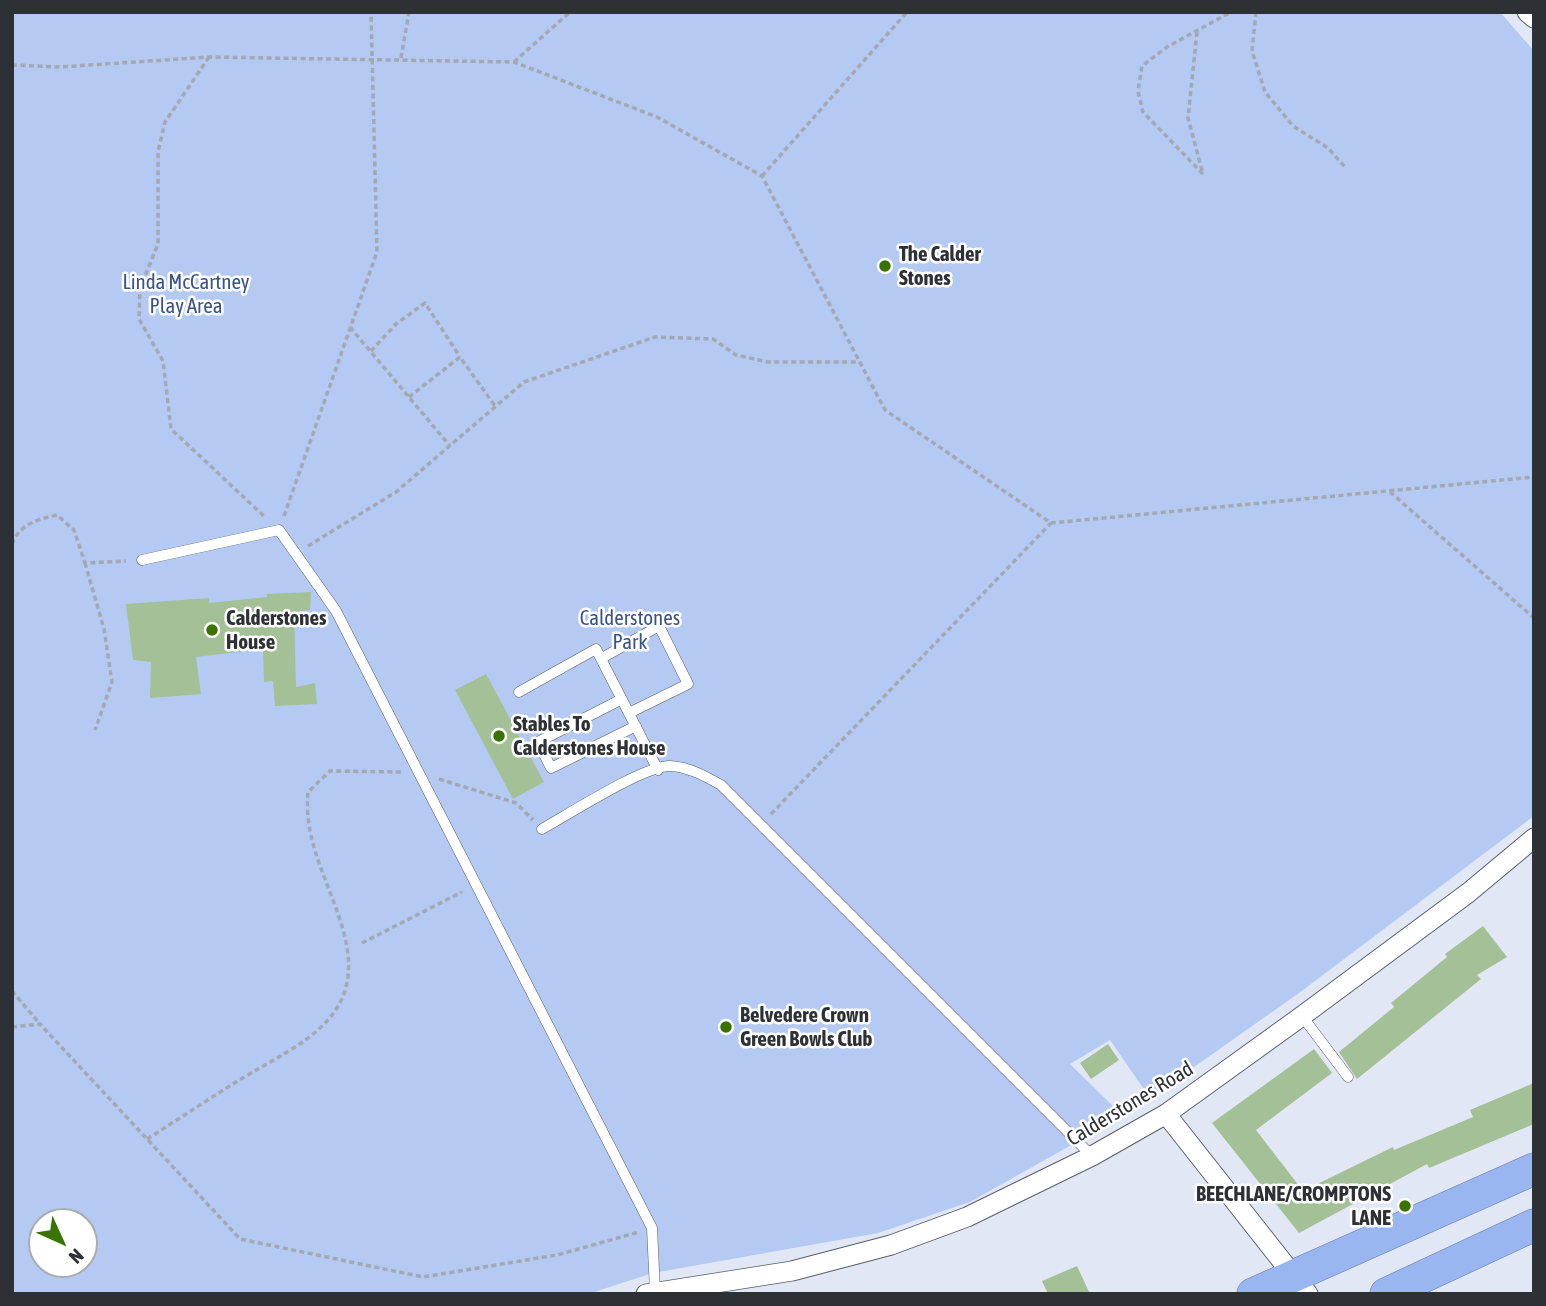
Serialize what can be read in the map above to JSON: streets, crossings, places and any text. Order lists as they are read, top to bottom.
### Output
{
  "streets": {
    "street": ["Calderstones Road"]
  },
  "parks": ["Linda McCartney Play Area", "Calderstones Park"],
  "places": [
    "The Calder Stones",
    "Calderstones House",
    "Stables To Calderstones House",
    "Belvedere Crown Green Bowls Club",
    "BEECHLANE/CROMPTONS LANE"
  ],
  "north": "bottom right"
}
